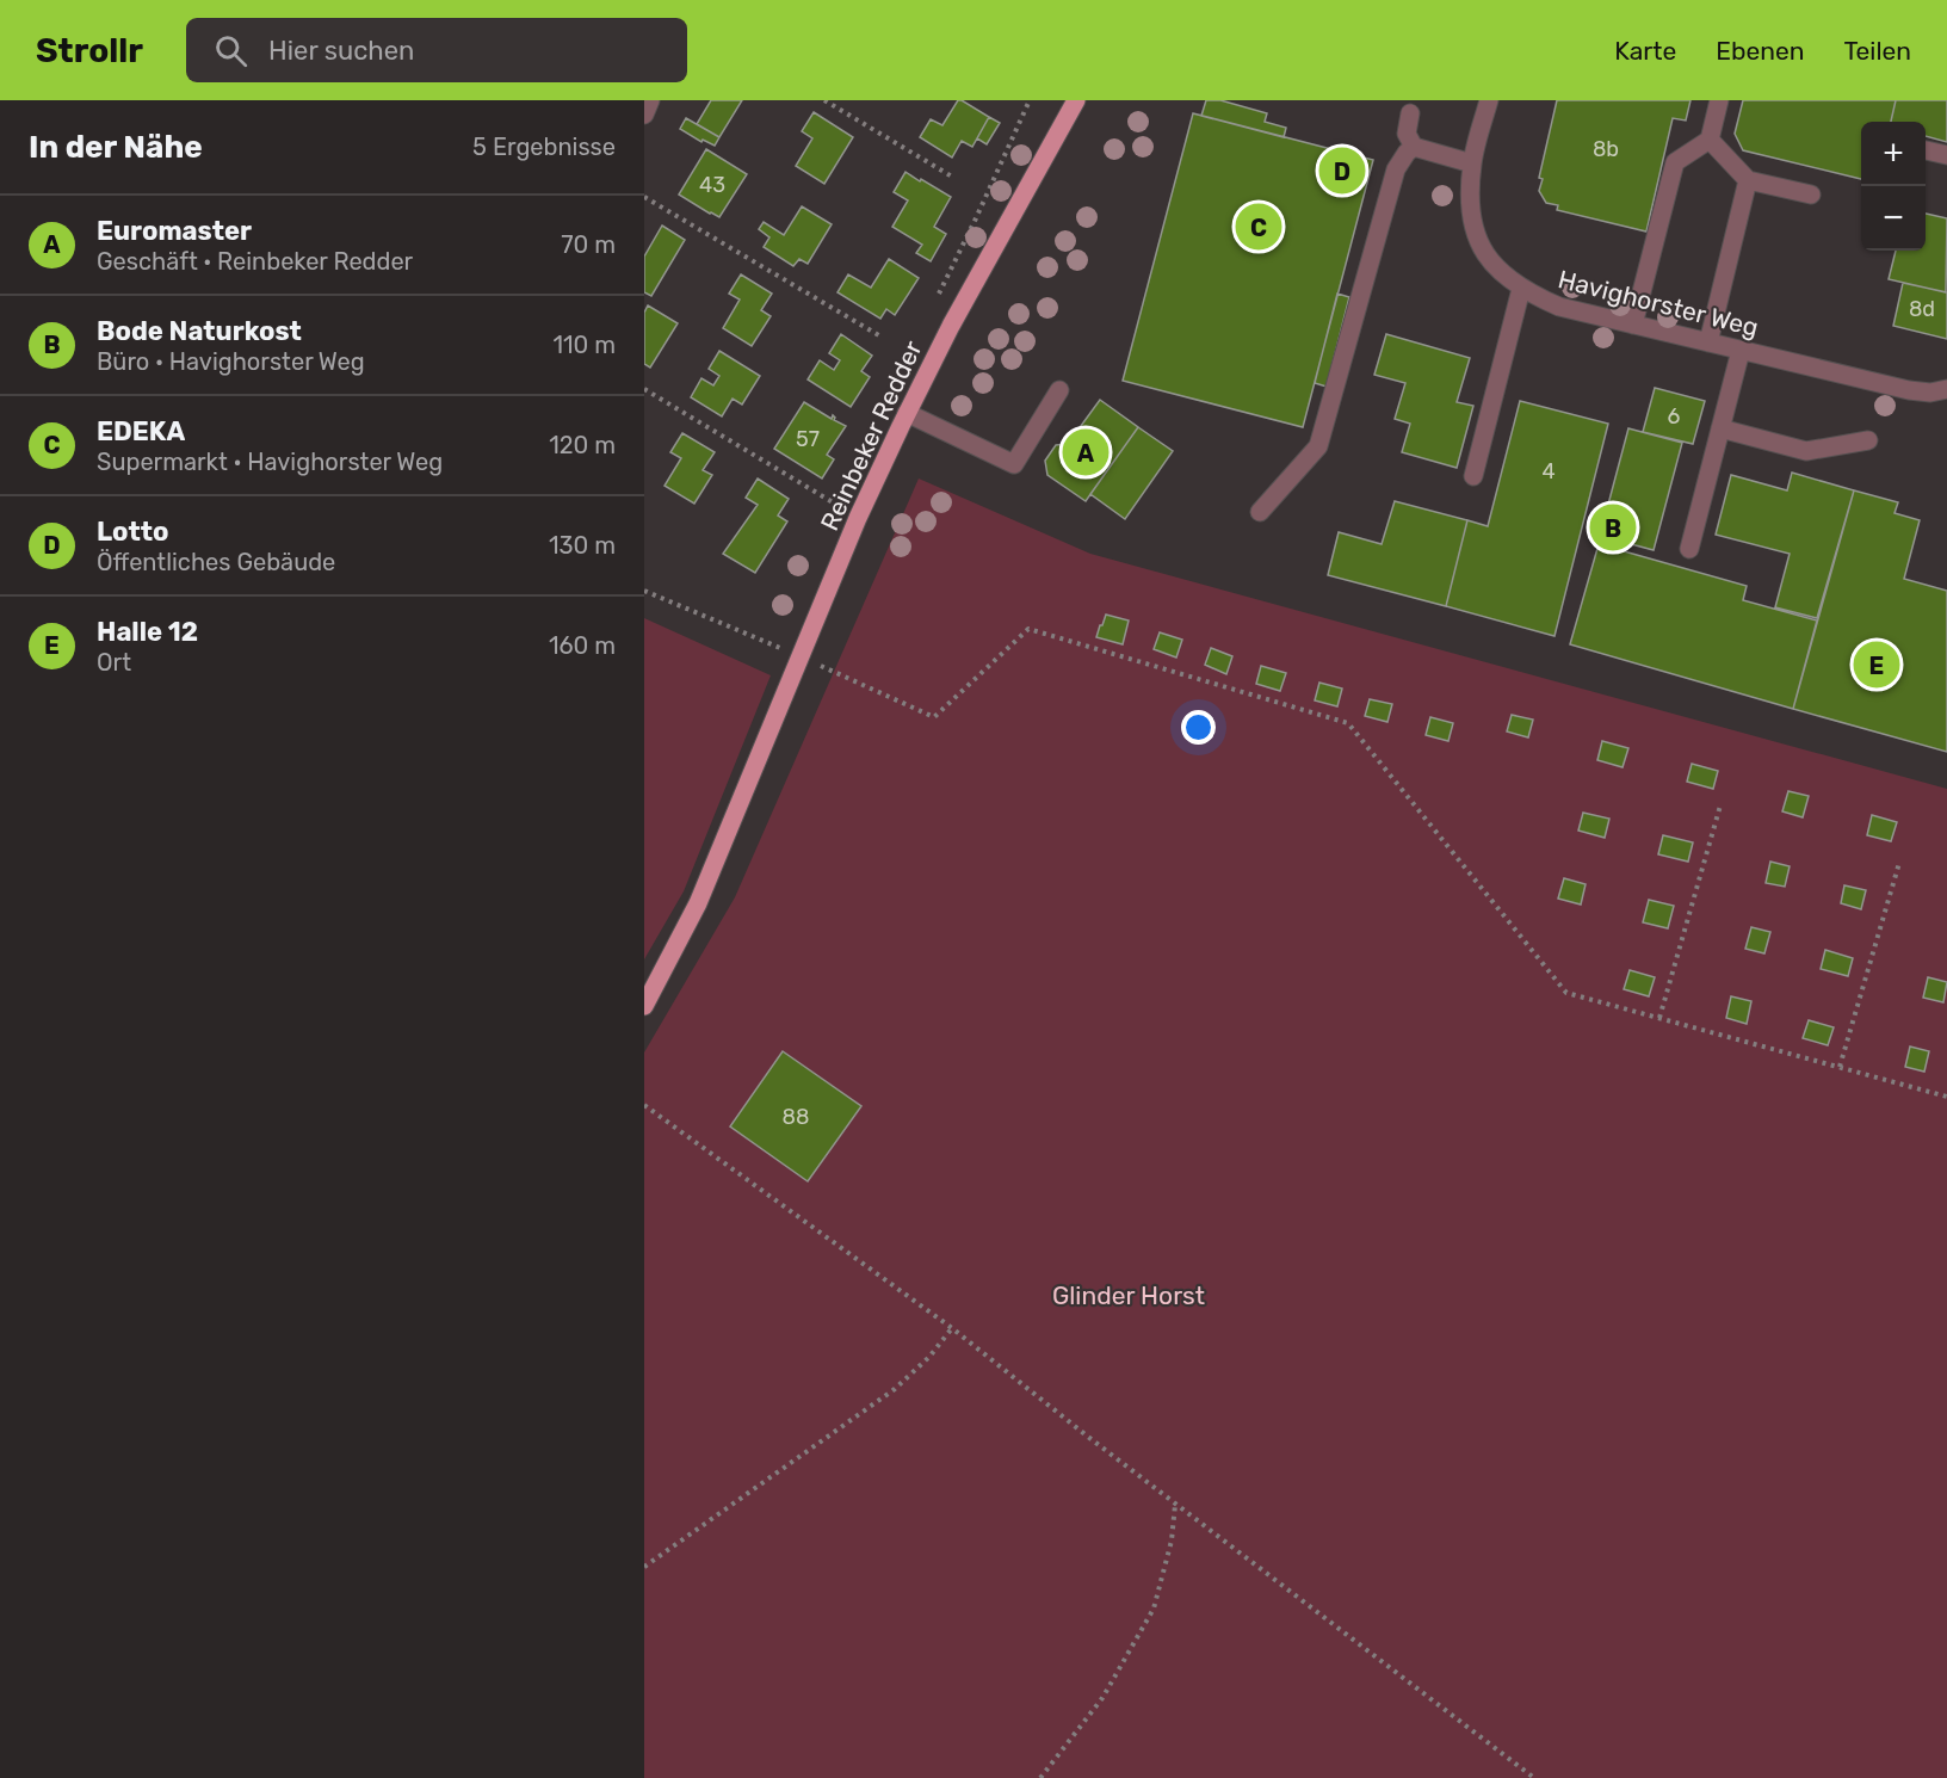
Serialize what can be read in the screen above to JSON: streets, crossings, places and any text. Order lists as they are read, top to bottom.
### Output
{
  "streets": {
    "main road": ["Reinbeker Redder"],
    "street": ["Havighorster Weg"]
  },
  "parks": ["Glinder Horst"],
  "house_numbers": [
    "8b",
    "43",
    "8d",
    "6",
    "57",
    "4",
    "88"
  ],
  "page": {
    "header": "Strollr",
    "search": "Hier suchen",
    "nav": ["Karte", "Ebenen", "Teilen"],
    "heading": ["In der Nähe", "5 Ergebnisse"],
    "map_buttons": ["+", "−"],
    "pins": [
      "D",
      "C",
      "A",
      "B",
      "E"
    ],
    "list": [
      {
        "mark": "A",
        "name": "Euromaster",
        "note": "Geschäft · Reinbeker Redder",
        "value": "70 m"
      },
      {
        "mark": "B",
        "name": "Bode Naturkost",
        "note": "Büro · Havighorster Weg",
        "value": "110 m"
      },
      {
        "mark": "C",
        "name": "EDEKA",
        "note": "Supermarkt · Havighorster Weg",
        "value": "120 m"
      },
      {
        "mark": "D",
        "name": "Lotto",
        "note": "Öffentliches Gebäude",
        "value": "130 m"
      },
      {
        "mark": "E",
        "name": "Halle 12",
        "note": "Ort",
        "value": "160 m"
      }
    ]
  }
}
